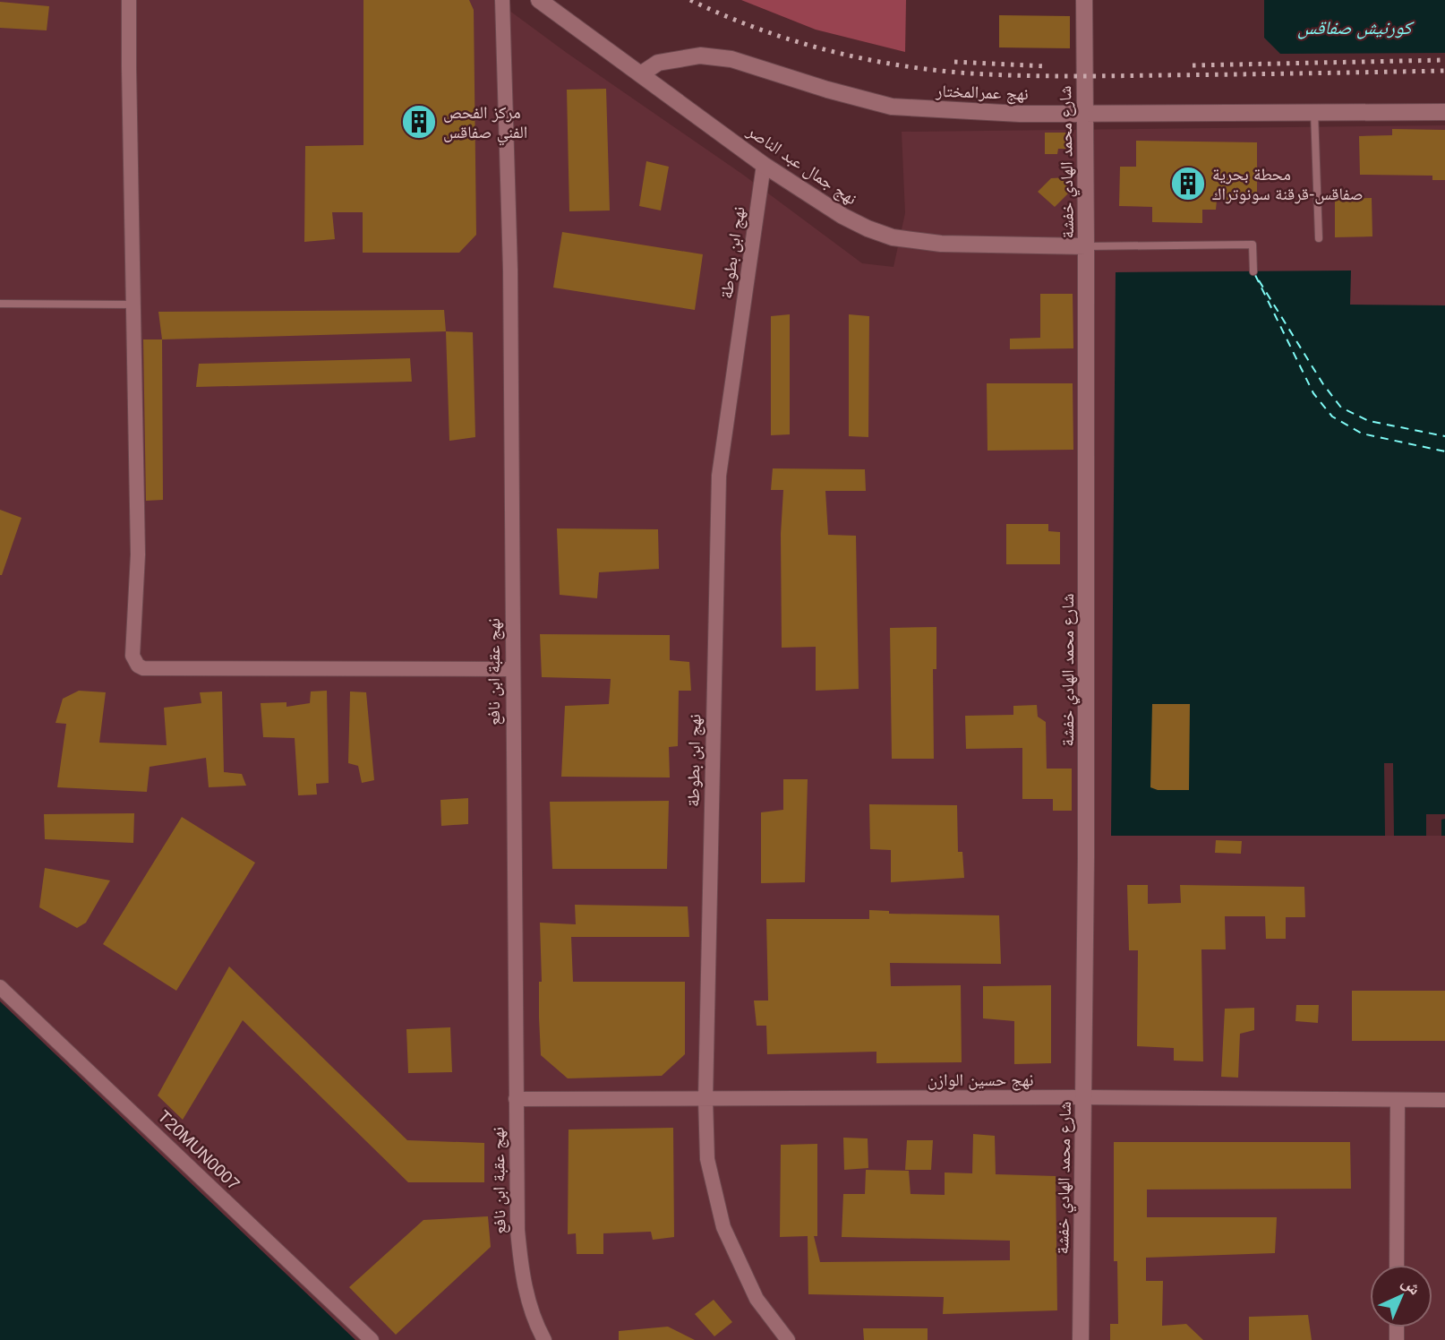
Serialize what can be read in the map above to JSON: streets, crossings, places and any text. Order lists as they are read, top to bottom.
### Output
{
  "streets": {
    "street": [
      "نهج عمرالمختار",
      "شارع محمد الهادي خفشة",
      "نهج جمال عبد الناصر",
      "نهج ابن بطوطة",
      "نهج عقبة ابن نافع",
      "نهج حسين الوازن",
      "T20MUN0007"
    ]
  },
  "crossings": [
    ["نهج عمرالمختار", "شارع محمد الهادي خفشة"],
    ["نهج عمرالمختار", "نهج جمال عبد الناصر"],
    ["شارع محمد الهادي خفشة", "نهج جمال عبد الناصر"],
    ["شارع محمد الهادي خفشة", "نهج حسين الوازن"],
    ["نهج جمال عبد الناصر", "نهج ابن بطوطة"],
    ["نهج ابن بطوطة", "نهج حسين الوازن"],
    ["نهج عقبة ابن نافع", "نهج حسين الوازن"]
  ],
  "water": ["كورنيش صفاقس"],
  "places": {
    "building": ["مركز الفحص الفني صفاقس", "محطة بحرية صفاقس-قرقنة سونوتراك"]
  },
  "north": "top right"
}
